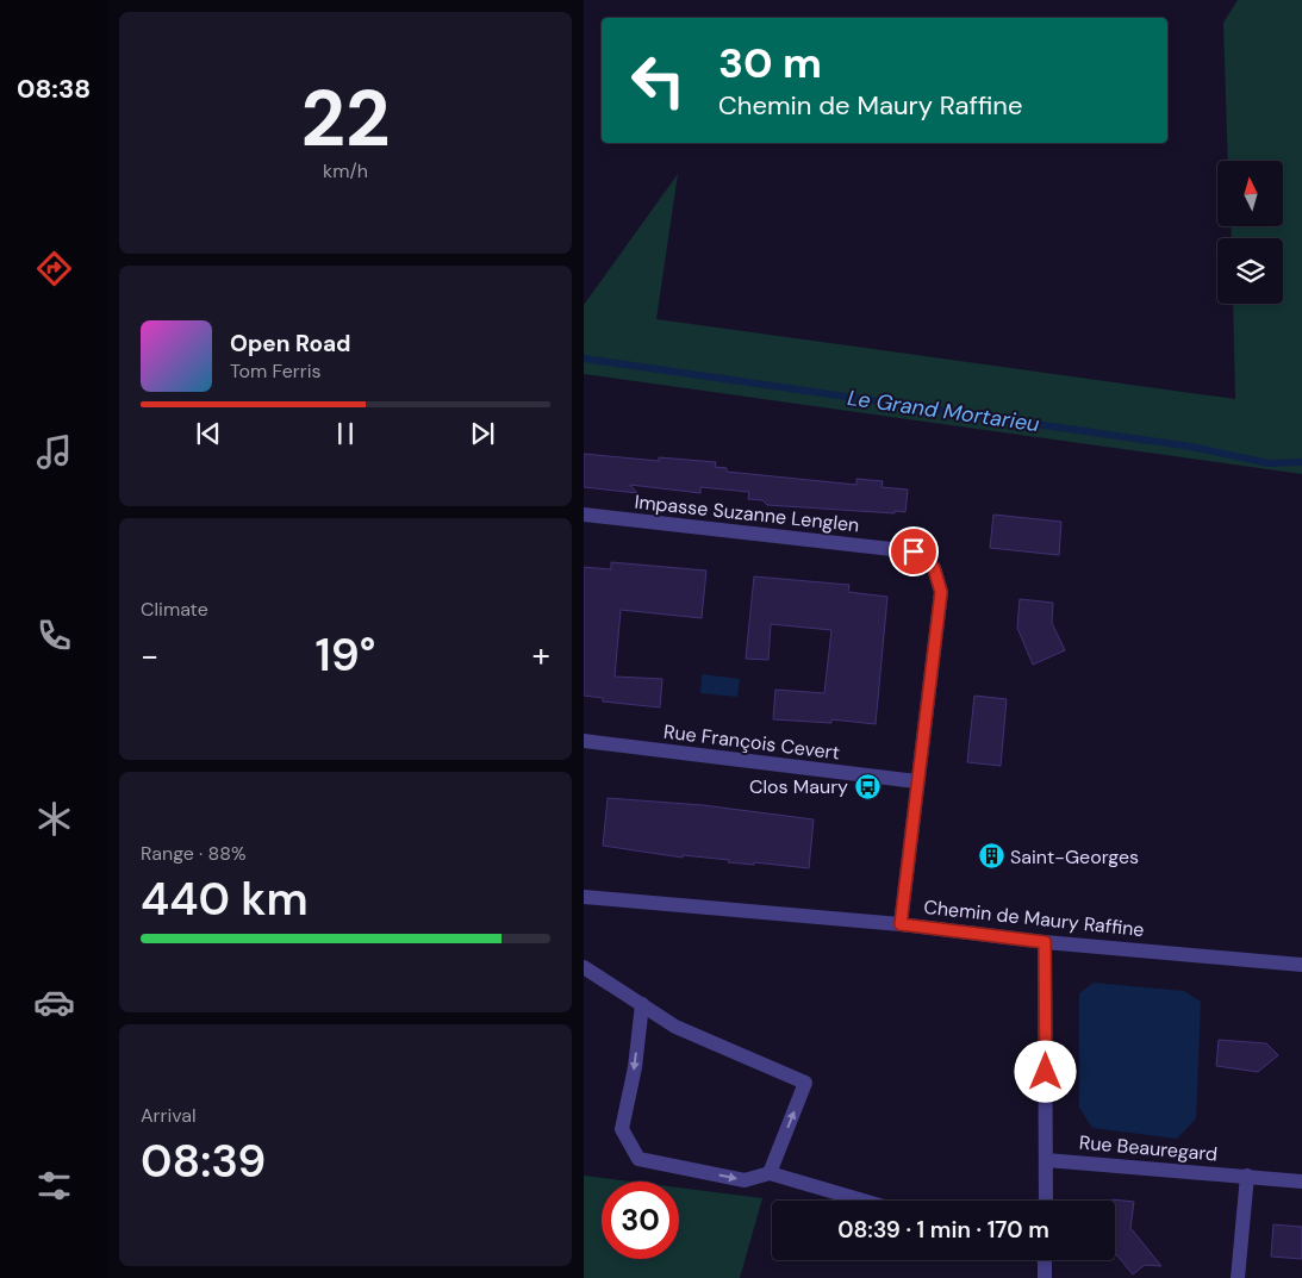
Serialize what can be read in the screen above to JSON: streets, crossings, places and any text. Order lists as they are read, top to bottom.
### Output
{
  "streets": {
    "street": [
      "Impasse Suzanne Lenglen",
      "Rue François Cevert",
      "Chemin de Maury Raffine",
      "Rue Beauregard"
    ]
  },
  "crossings": [
    ["Impasse Suzanne Lenglen", "Rue François Cevert"],
    ["Impasse Suzanne Lenglen", "Chemin de Maury Raffine"]
  ],
  "water": ["Le Grand Mortarieu"],
  "places": {
    "bus stop": ["Clos Maury"],
    "building": ["Saint-Georges"]
  },
  "north": "top",
  "page": {
    "tabs": "08:38",
    "tile": [
      ["22", "km/h"],
      "Climate",
      ["Range · 88%", "440 km"],
      ["Arrival", "08:39"]
    ],
    "turn": ["30 m", "Chemin de Maury Raffine"],
    "song": ["Open Road", "Tom Ferris"],
    "heat": ["−", "19°", "+"],
    "limit": "30",
    "trip": "08:39 · 1 min · 170 m"
  }
}
